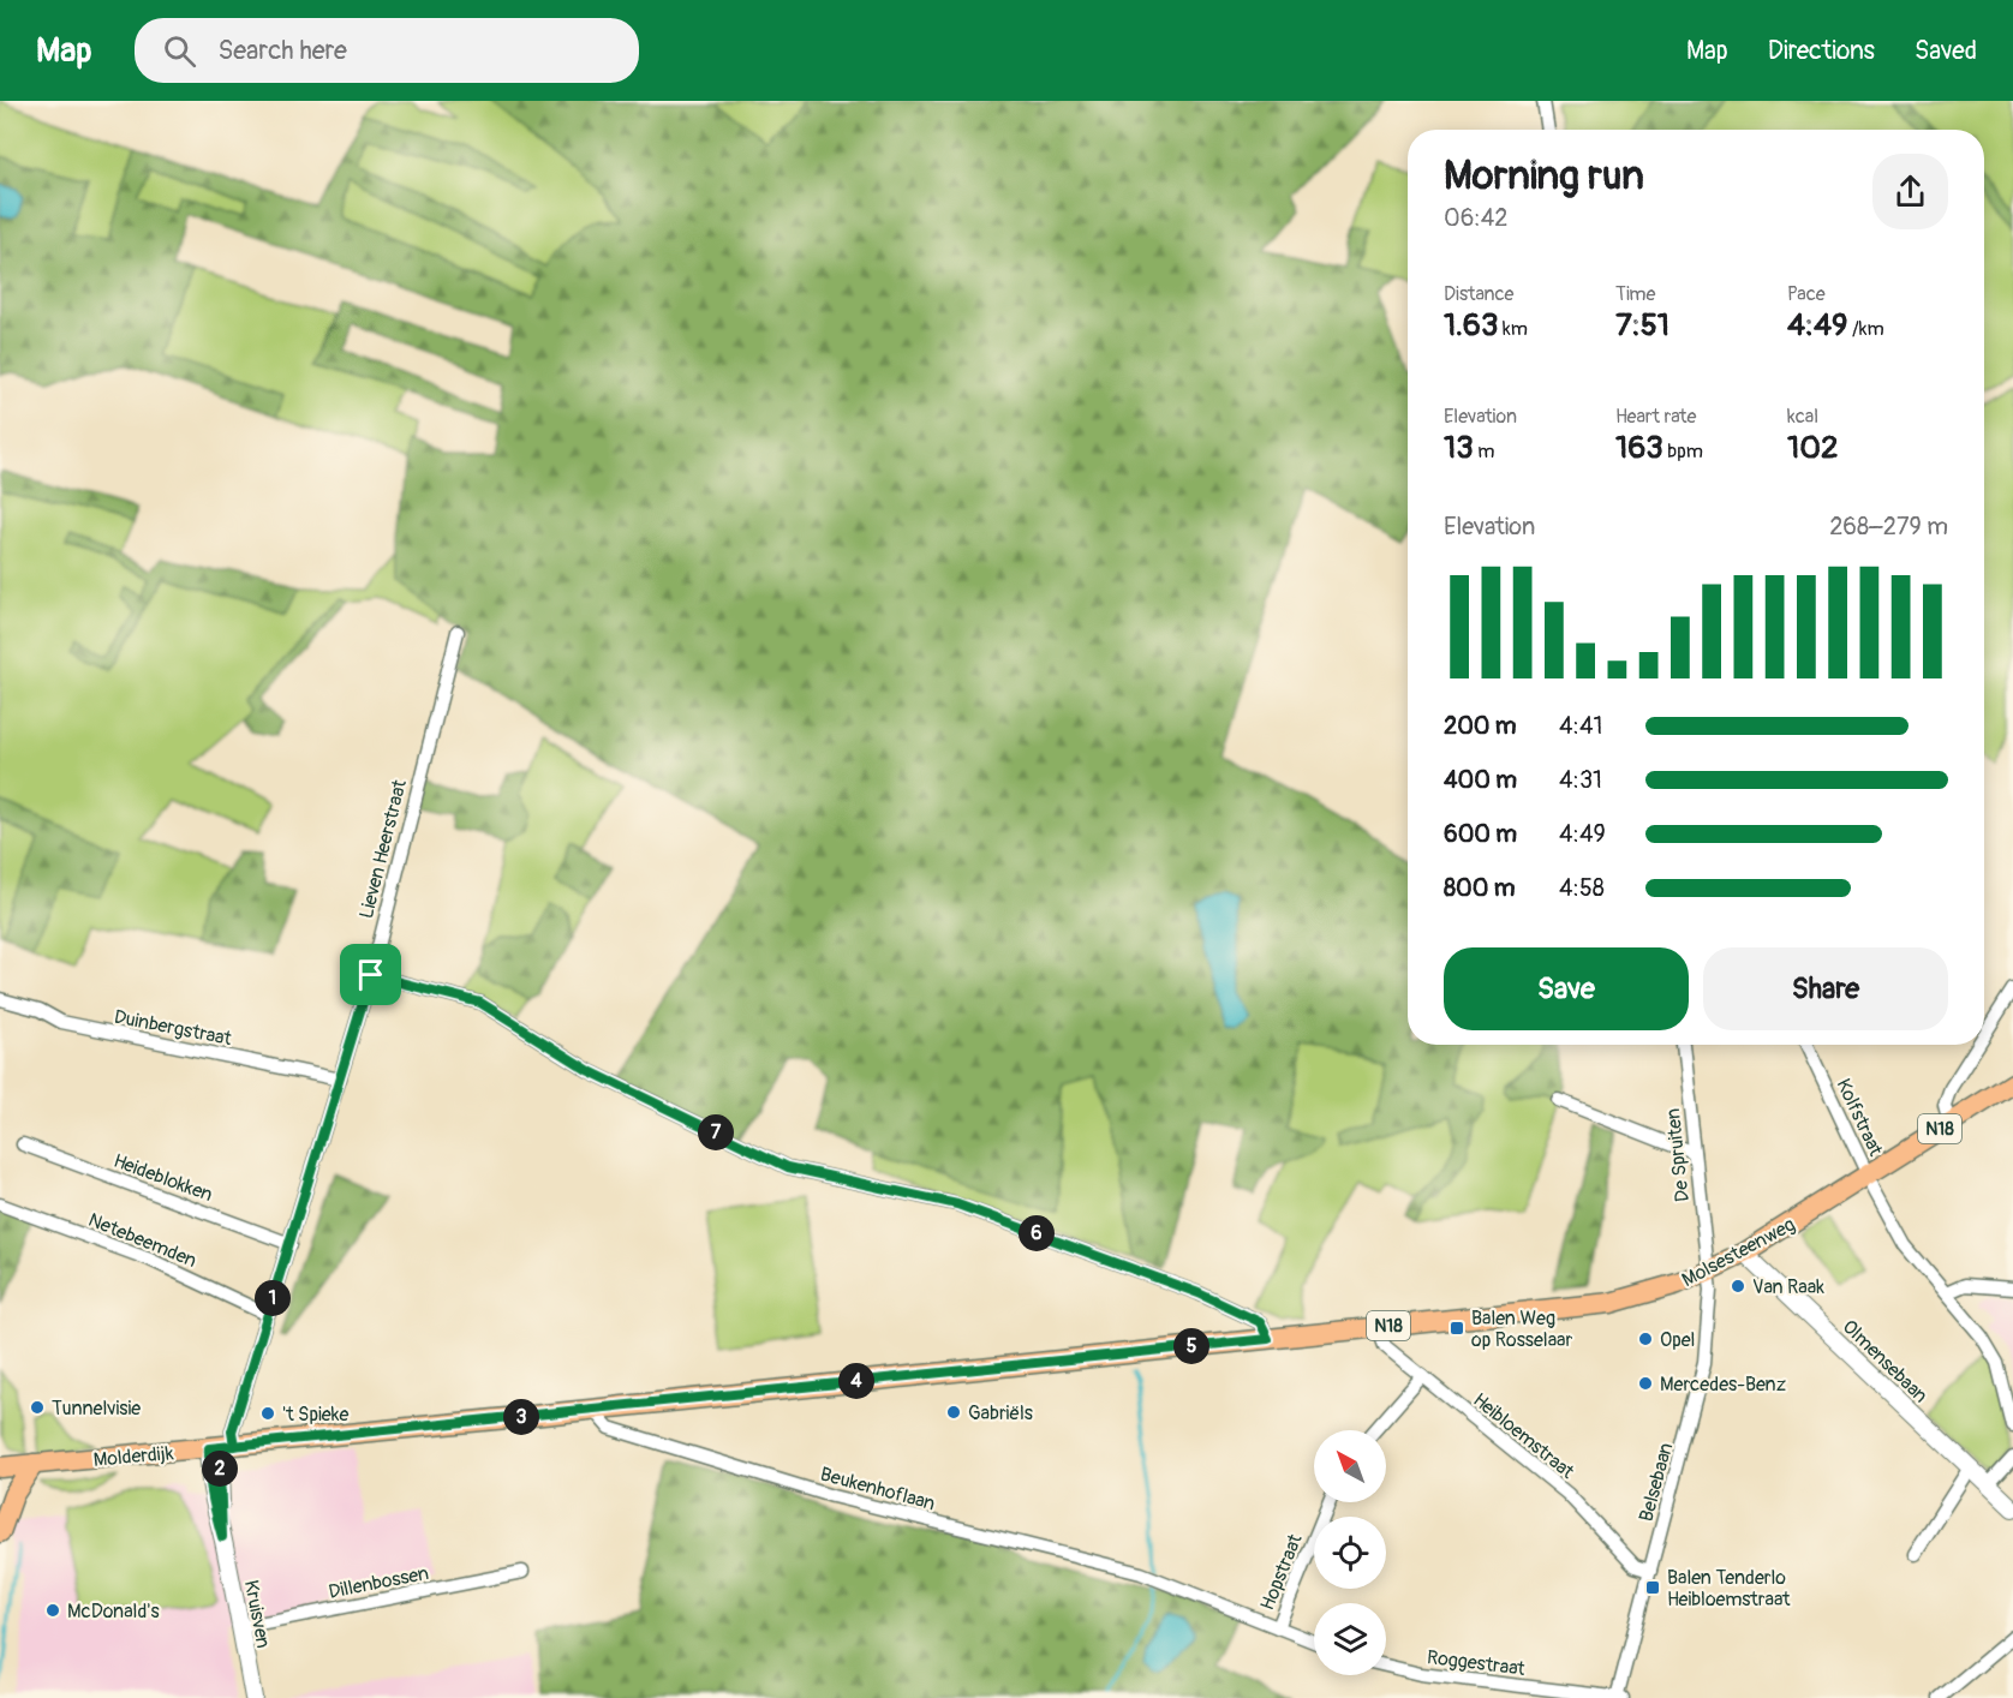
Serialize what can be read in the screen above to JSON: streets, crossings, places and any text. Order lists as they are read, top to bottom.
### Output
{
  "streets": {
    "main road": ["N18", "Molsesteenweg", "Molderdijk"],
    "street": [
      "Lieven Heerstraat",
      "Duinbergstraat",
      "Kolfstraat",
      "De Spruiten",
      "Heideblokken",
      "Netebeemden",
      "Olmensebaan",
      "Heibloemstraat",
      "Belsebaan",
      "Beukenhoflaan",
      "Hopstraat",
      "Dillenbossen",
      "Kruisven",
      "Roggestraat"
    ]
  },
  "crossings": [
    ["Lieven Heerstraat", "Duinbergstraat"],
    ["Lieven Heerstraat", "Heideblokken"],
    ["Lieven Heerstraat", "Netebeemden"],
    ["Lieven Heerstraat", "Molderdijk"],
    ["Kolfstraat", "Molsesteenweg"],
    ["De Spruiten", "Molsesteenweg"],
    ["De Spruiten", "Belsebaan"],
    ["Molsesteenweg", "Olmensebaan"],
    ["Molsesteenweg", "Heibloemstraat"],
    ["Molsesteenweg", "Molderdijk"],
    ["Molsesteenweg", "Belsebaan"],
    ["Heibloemstraat", "Belsebaan"],
    ["Molderdijk", "Beukenhoflaan"],
    ["Molderdijk", "Kruisven"],
    ["Belsebaan", "Roggestraat"],
    ["Beukenhoflaan", "Hopstraat"],
    ["Dillenbossen", "Kruisven"]
  ],
  "places": {
    "other": [
      "Van Raak",
      "Opel",
      "Mercedes-Benz",
      "Tunnelvisie",
      "Gabriëls",
      "'t Spieke",
      "McDonald's"
    ],
    "transit": ["Balen Weg op Rosselaar", "Balen Tenderlo Heibloemstraat"]
  },
  "north": "top left",
  "page": {
    "header": "Map",
    "search": "Search here",
    "nav": ["Map", "Directions", "Saved"],
    "heading": ["Morning run", "06:42"],
    "stats": [
      ["Distance", "1.63 km"],
      ["Time", "7:51"],
      ["Pace", "4:49 /km"],
      ["Elevation", "13 m"],
      ["Heart rate", "163 bpm"],
      ["kcal", "102"]
    ],
    "chart": ["Elevation", "268–279 m"],
    "list": [
      {
        "name": "200 m",
        "note": "4:41"
      },
      {
        "name": "400 m",
        "note": "4:31"
      },
      {
        "name": "600 m",
        "note": "4:49"
      },
      {
        "name": "800 m",
        "note": "4:58"
      }
    ],
    "buttons": ["Save", "Share"],
    "pins": [
      "7",
      "6",
      "1",
      "5",
      "4",
      "3",
      "2"
    ]
  }
}
